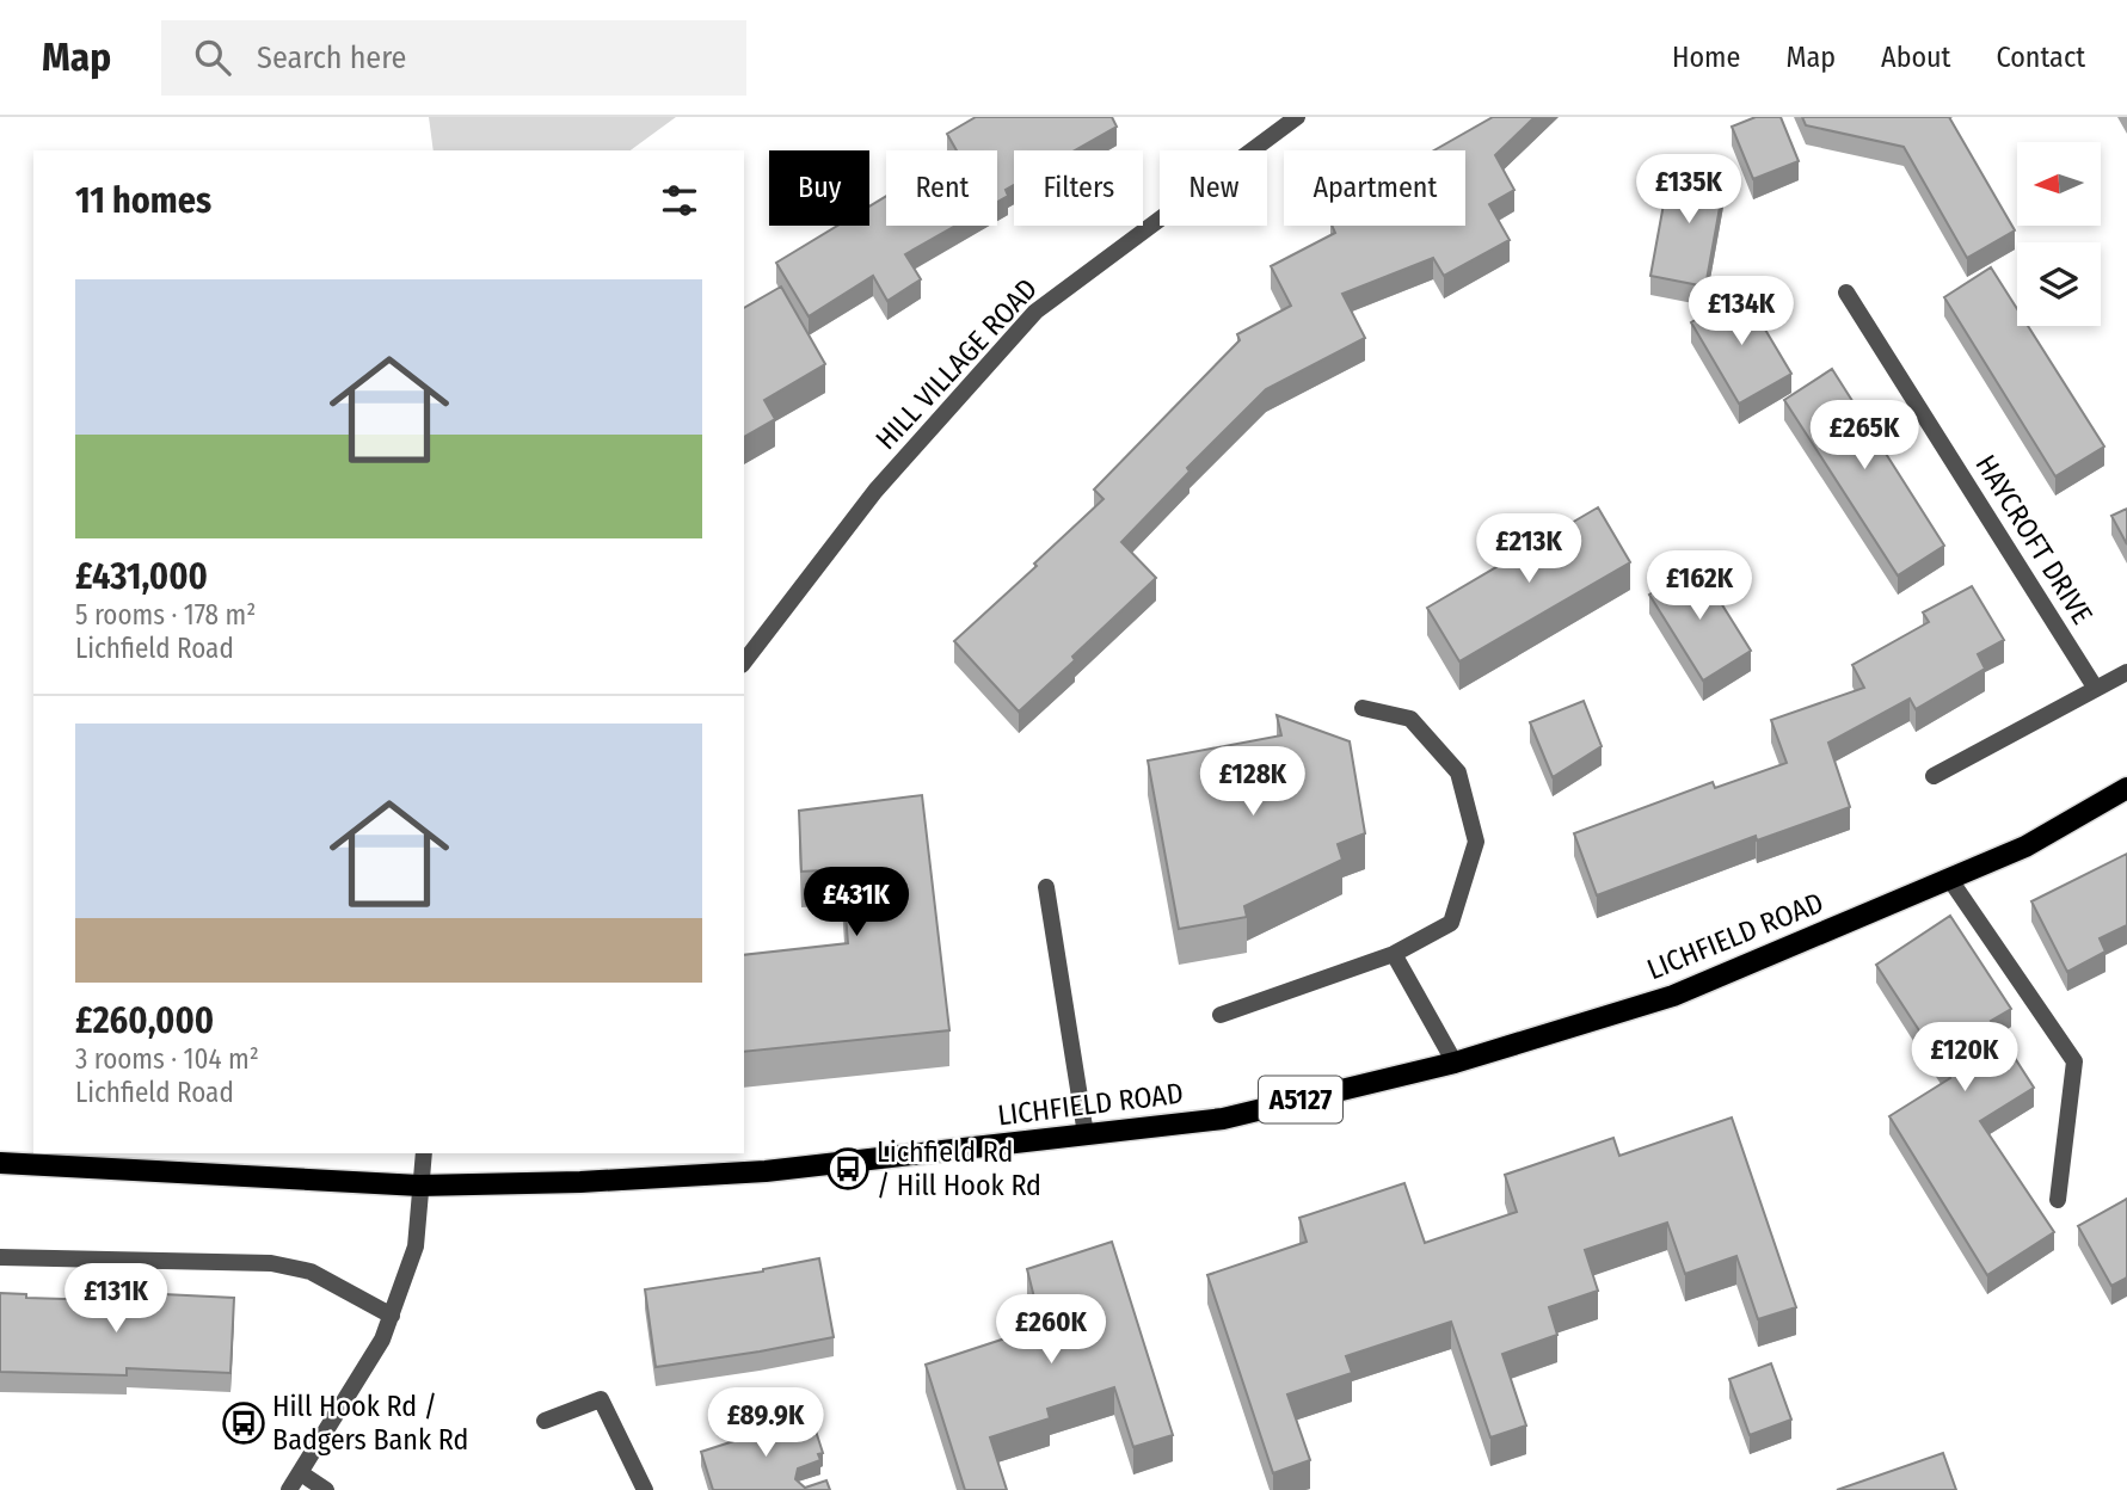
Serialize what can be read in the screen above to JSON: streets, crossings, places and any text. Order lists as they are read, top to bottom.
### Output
{
  "streets": {
    "main road": ["LICHFIELD ROAD", "A5127"],
    "street": ["HILL VILLAGE ROAD", "HAYCROFT DRIVE"]
  },
  "places": {
    "bus stop": ["Lichfield Rd / Hill Hook Rd", "Hill Hook Rd / Badgers Bank Rd"]
  },
  "north": "left",
  "page": {
    "header": "Map",
    "search": "Search here",
    "nav": [
      "Home",
      "Map",
      "About",
      "Contact"
    ],
    "chip": [
      "Buy",
      "Rent",
      "Filters",
      "New",
      "Apartment"
    ],
    "heading": "11 homes",
    "price": [
      "£135K",
      "£134K",
      "£265K",
      "£213K",
      "£162K",
      "£128K",
      "£431K",
      "£120K",
      "£131K",
      "£260K",
      "£89.9K"
    ],
    "list": [
      {
        "name": "£431,000",
        "note": "5 rooms · 178 m² · Lichfield Road"
      },
      {
        "name": "£260,000",
        "note": "3 rooms · 104 m² · Lichfield Road"
      }
    ]
  }
}
